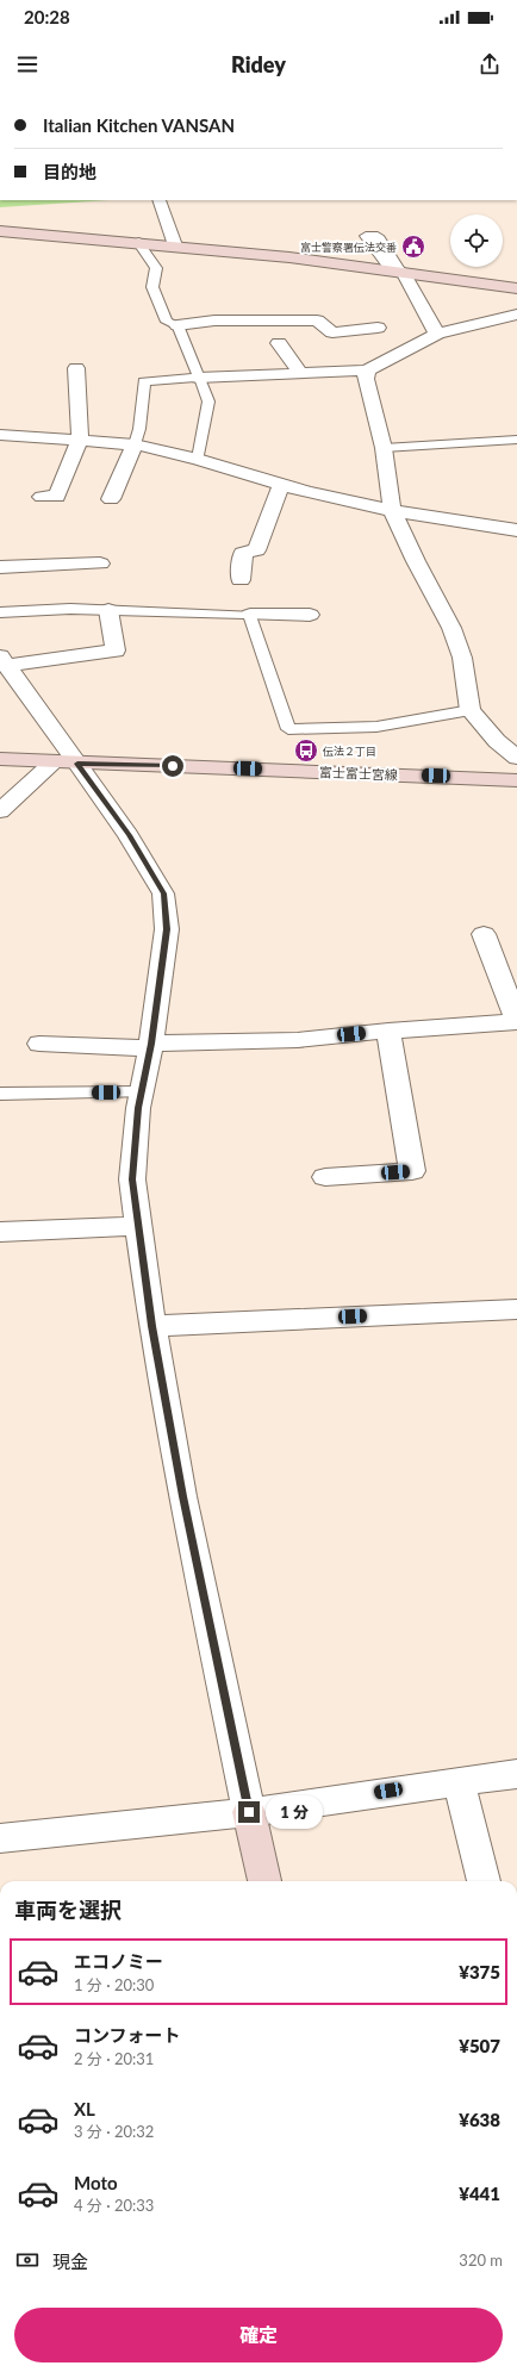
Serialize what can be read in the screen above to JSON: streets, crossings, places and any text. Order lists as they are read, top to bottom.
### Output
{
  "streets": {
    "street": ["富士富士宮線"]
  },
  "places": {
    "public building": ["富士警察署伝法交番"],
    "bus stop": ["伝法２丁目"]
  },
  "page": {
    "status": "20:28",
    "header": "Ridey",
    "banner": ["Italian Kitchen VANSAN", "目的地"],
    "bubble": "1 分",
    "heading": "車両を選択",
    "list": [
      {
        "name": "エコノミー",
        "note": "1 分 · 20:30",
        "value": "¥375"
      },
      {
        "name": "コンフォート",
        "note": "2 分 · 20:31",
        "value": "¥507"
      },
      {
        "name": "XL",
        "note": "3 分 · 20:32",
        "value": "¥638"
      },
      {
        "name": "Moto",
        "note": "4 分 · 20:33",
        "value": "¥441"
      }
    ],
    "pay": ["現金", "320 m"],
    "buttons": "確定"
  }
}
